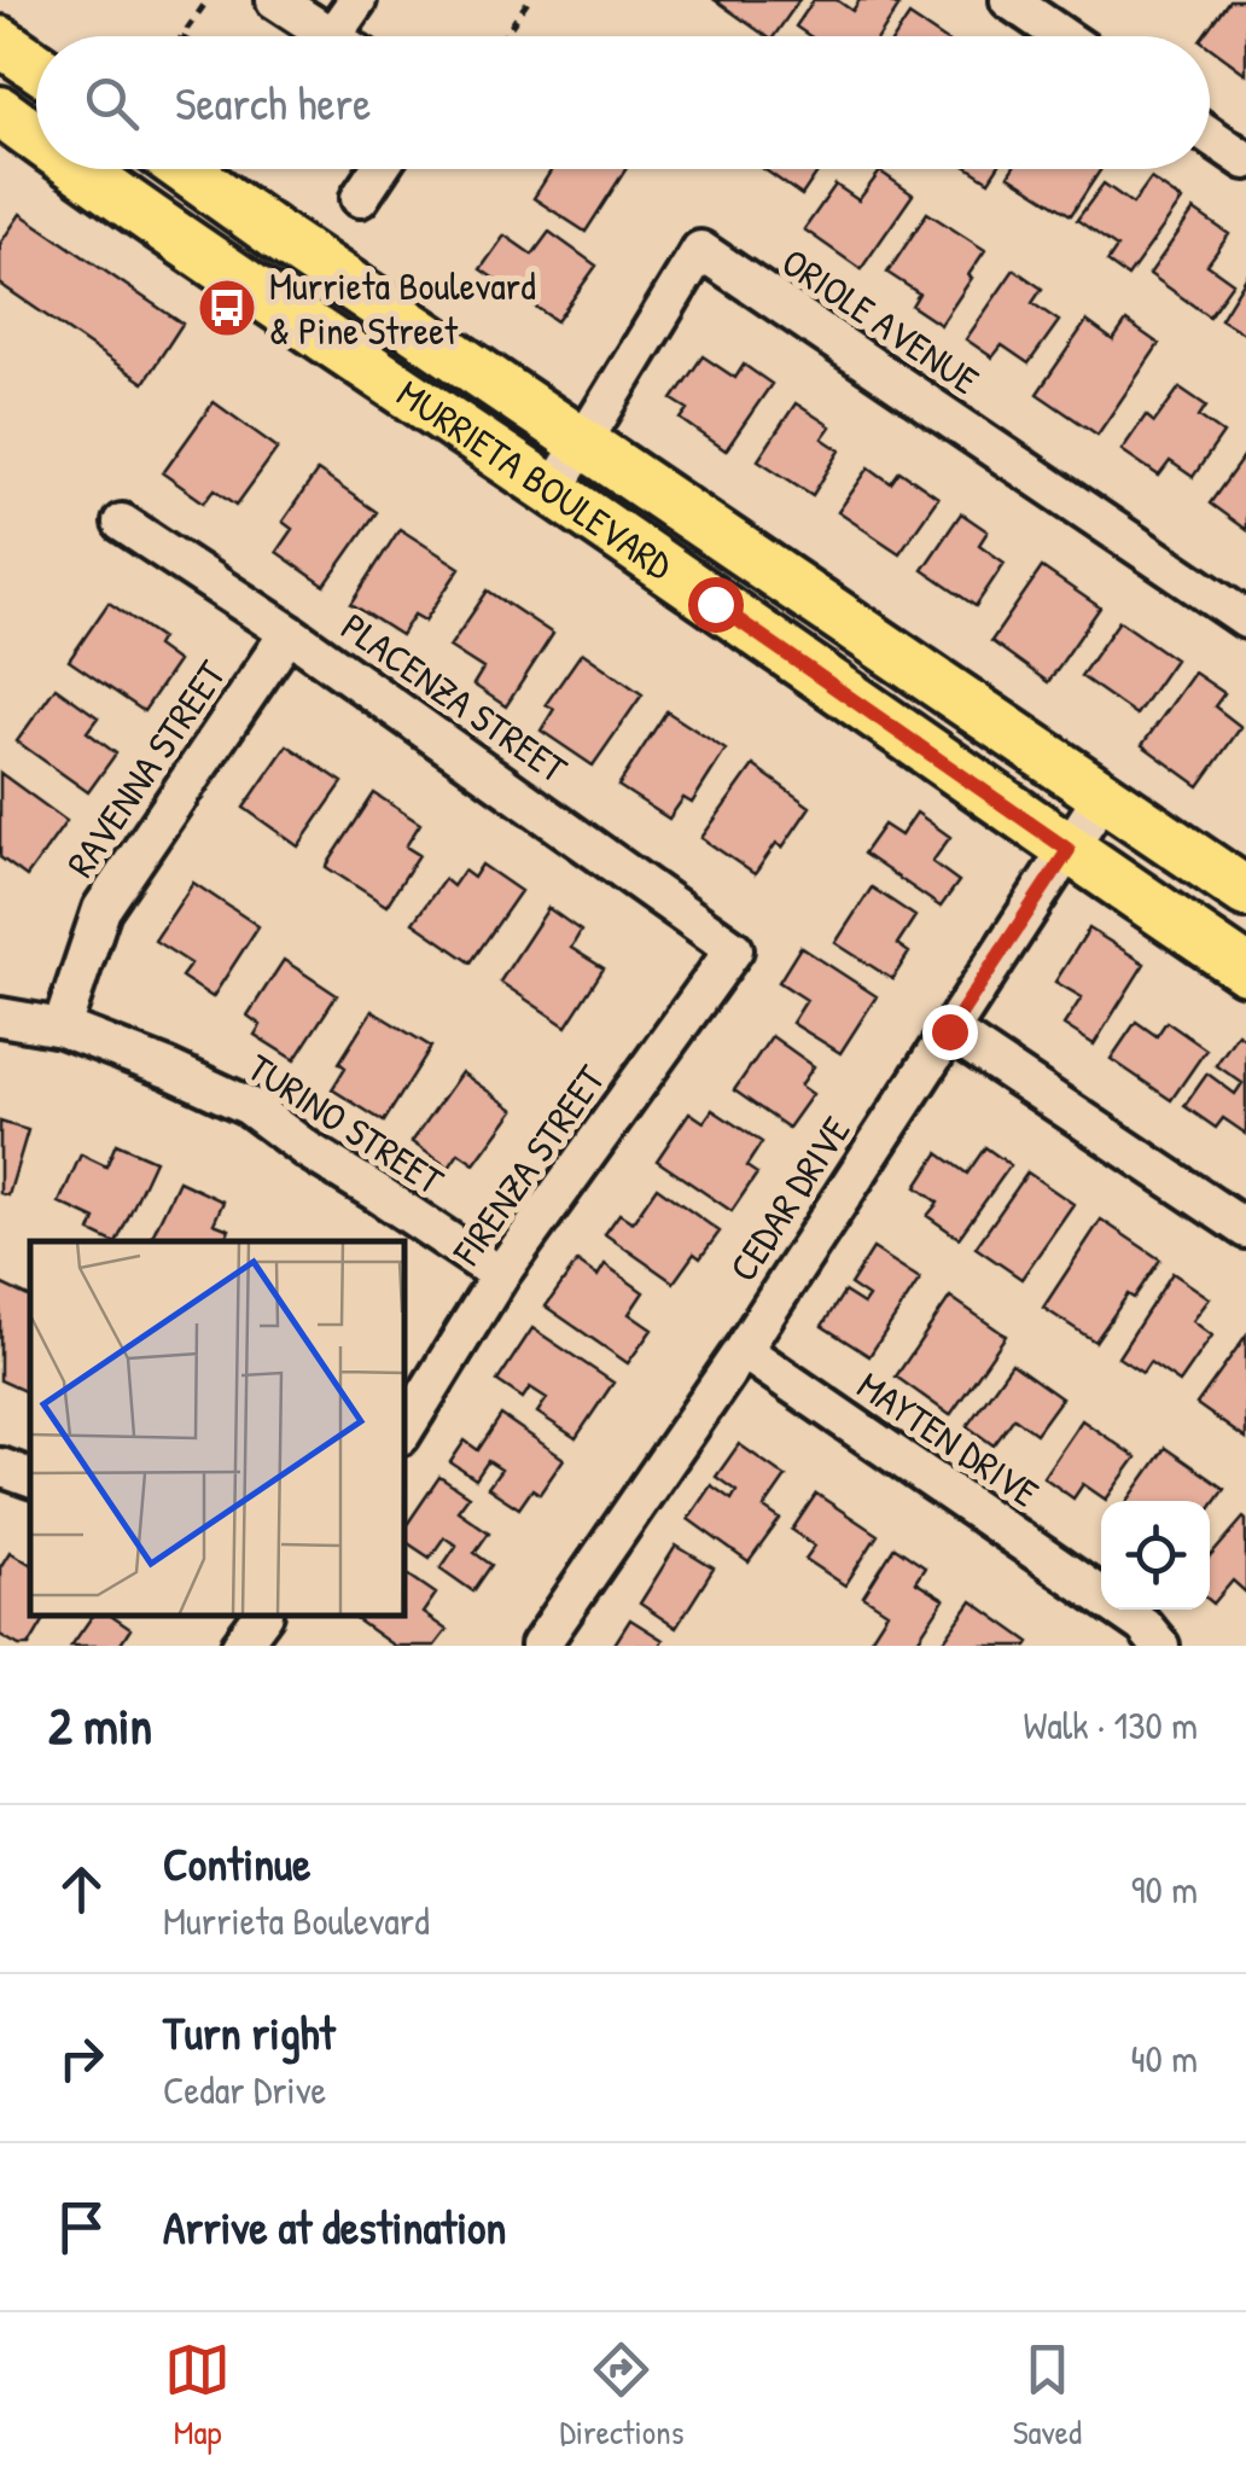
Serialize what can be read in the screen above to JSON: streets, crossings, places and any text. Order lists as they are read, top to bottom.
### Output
{
  "streets": {
    "main road": ["MURRIETA BOULEVARD"],
    "street": [
      "ORIOLE AVENUE",
      "PLACENZA STREET",
      "RAVENNA STREET",
      "TURINO STREET",
      "FIRENZA STREET",
      "CEDAR DRIVE",
      "MAYTEN DRIVE"
    ]
  },
  "crossings": [
    ["ORIOLE AVENUE", "MURRIETA BOULEVARD"],
    ["MURRIETA BOULEVARD", "CEDAR DRIVE"],
    ["PLACENZA STREET", "RAVENNA STREET"],
    ["PLACENZA STREET", "FIRENZA STREET"],
    ["RAVENNA STREET", "TURINO STREET"],
    ["TURINO STREET", "FIRENZA STREET"],
    ["CEDAR DRIVE", "MAYTEN DRIVE"]
  ],
  "places": {
    "bus stop": ["Murrieta Boulevard & Pine Street"]
  },
  "page": {
    "search": "Search here",
    "heading": ["2 min", "Walk · 130 m"],
    "list": [
      ["Continue", "Murrieta Boulevard", "90 m"],
      ["Turn right", "Cedar Drive", "40 m"],
      "Arrive at destination"
    ],
    "nav": ["Map", "Directions", "Saved"]
  }
}
